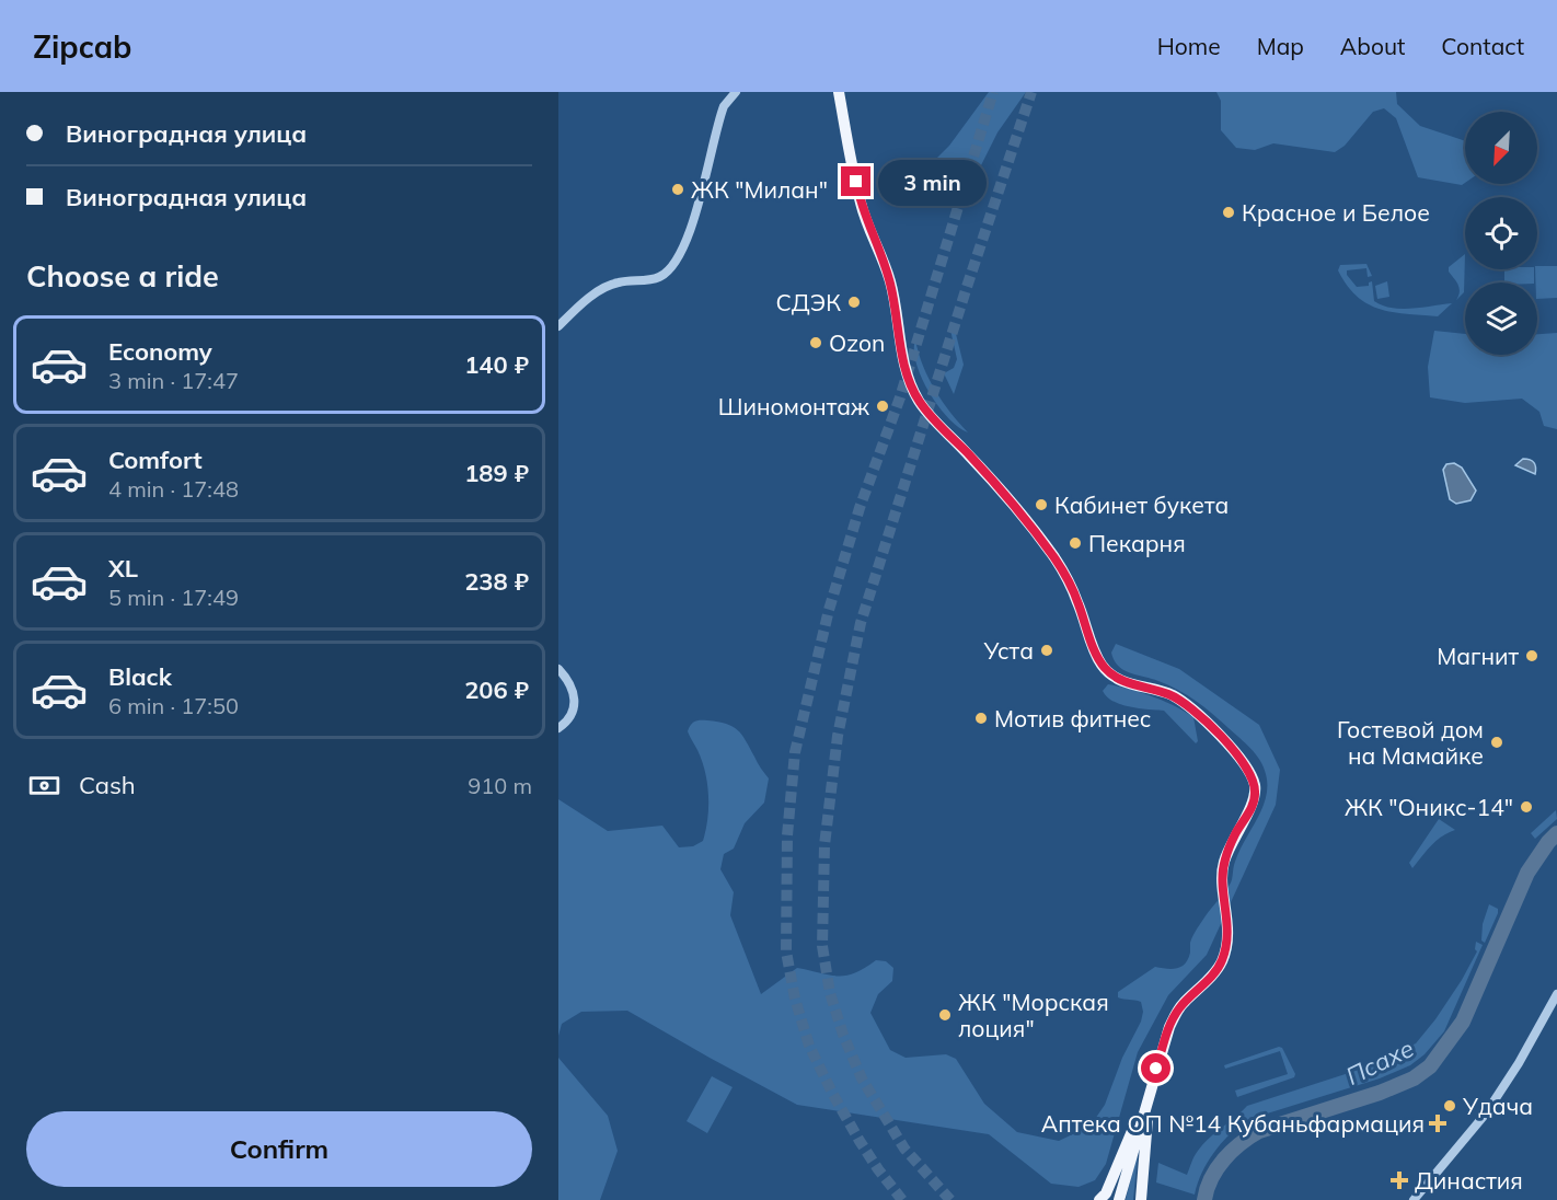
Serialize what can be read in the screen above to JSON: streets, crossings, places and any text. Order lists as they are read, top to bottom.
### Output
{
  "water": ["Псахе"],
  "places": {
    "other": [
      "ЖК \"Милан\"",
      "Красное и Белое",
      "СДЭК",
      "Ozon",
      "Шиномонтаж",
      "Кабинет букета",
      "Пекарня",
      "Уста",
      "Магнит",
      "Мотив фитнес",
      "Гостевой дом на Мамайке",
      "ЖК \"Оникс-14\"",
      "ЖК \"Морская лоция\"",
      "Удача"
    ],
    "health": ["Аптека ОП №14 Кубаньфармация", "Династия"]
  },
  "north": "bottom left",
  "page": {
    "header": "Zipcab",
    "nav": [
      "Home",
      "Map",
      "About",
      "Contact"
    ],
    "banner": ["Виноградная улица", "Виноградная улица"],
    "bubble": "3 min",
    "heading": "Choose a ride",
    "list": [
      {
        "name": "Economy",
        "note": "3 min · 17:47",
        "value": "140 ₽"
      },
      {
        "name": "Comfort",
        "note": "4 min · 17:48",
        "value": "189 ₽"
      },
      {
        "name": "XL",
        "note": "5 min · 17:49",
        "value": "238 ₽"
      },
      {
        "name": "Black",
        "note": "6 min · 17:50",
        "value": "206 ₽"
      }
    ],
    "pay": ["Cash", "910 m"],
    "buttons": "Confirm"
  }
}
